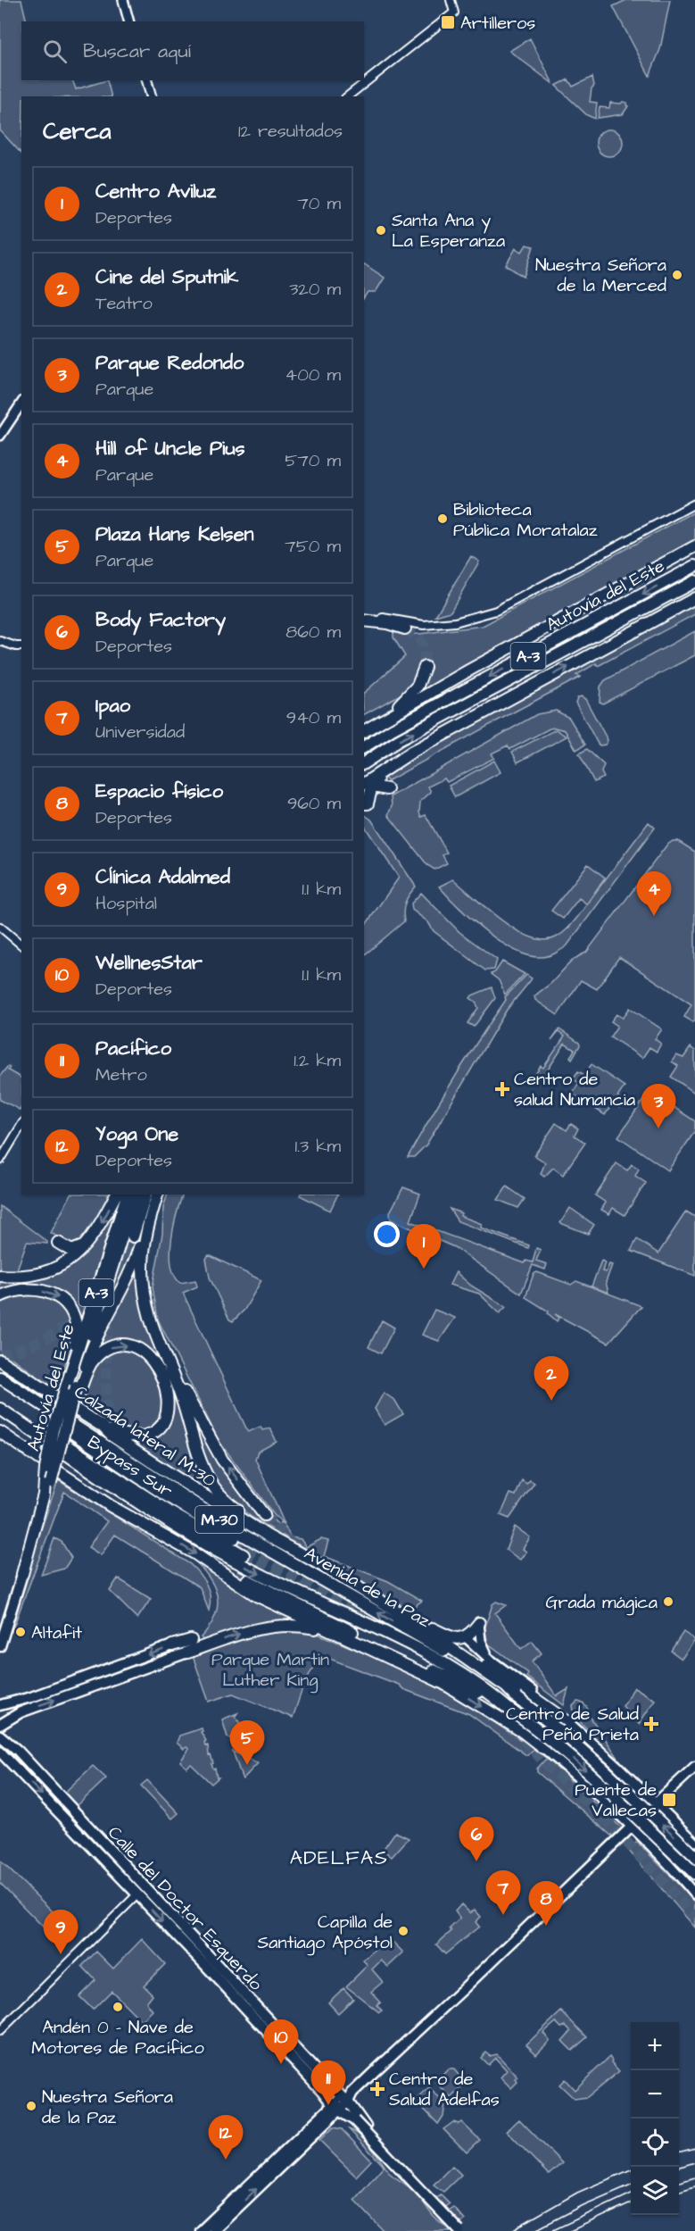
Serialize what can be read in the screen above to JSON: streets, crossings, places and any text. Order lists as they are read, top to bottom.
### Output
{
  "streets": {
    "highway": [
      "Autovía del Este",
      "A-3",
      "Calzada lateral M-30",
      "Bypass Sur",
      "M-30",
      "Avenida de la Paz"
    ],
    "main road": ["Calle del Doctor Esquerdo"]
  },
  "crossings": [
    ["Calzada lateral M-30", "M-30"],
    ["M-30", "Avenida de la Paz"]
  ],
  "districts": ["ADELFAS"],
  "parks": ["Parque Martin Luther King"],
  "places": {
    "transit": ["Artilleros", "Puente de Vallecas"],
    "other": [
      "Santa Ana y La Esperanza",
      "Nuestra Señora de la Merced",
      "Biblioteca Pública Moratalaz",
      "Grada mágica",
      "Altafit",
      "Capilla de Santiago Apóstol",
      "Andén 0 - Nave de Motores de Pacífico",
      "Nuestra Señora de la Paz"
    ],
    "health": ["Centro de salud Numancia", "Centro de Salud Peña Prieta", "Centro de Salud Adelfas"]
  },
  "page": {
    "search": "Buscar aquí",
    "heading": ["Cerca", "12 resultados"],
    "list": [
      {
        "mark": "1",
        "name": "Centro Aviluz",
        "note": "Deportes",
        "value": "70 m"
      },
      {
        "mark": "2",
        "name": "Cine del Sputnik",
        "note": "Teatro",
        "value": "320 m"
      },
      {
        "mark": "3",
        "name": "Parque Redondo",
        "note": "Parque",
        "value": "400 m"
      },
      {
        "mark": "4",
        "name": "Hill of Uncle Pius",
        "note": "Parque",
        "value": "570 m"
      },
      {
        "mark": "5",
        "name": "Plaza Hans Kelsen",
        "note": "Parque",
        "value": "750 m"
      },
      {
        "mark": "6",
        "name": "Body Factory",
        "note": "Deportes",
        "value": "860 m"
      },
      {
        "mark": "7",
        "name": "Ipao",
        "note": "Universidad",
        "value": "940 m"
      },
      {
        "mark": "8",
        "name": "Espacio físico",
        "note": "Deportes",
        "value": "960 m"
      },
      {
        "mark": "9",
        "name": "Cĺínica Adalmed",
        "note": "Hospital",
        "value": "1.1 km"
      },
      {
        "mark": "10",
        "name": "WellnesStar",
        "note": "Deportes",
        "value": "1.1 km"
      },
      {
        "mark": "11",
        "name": "Pacífico",
        "note": "Metro",
        "value": "1.2 km"
      },
      {
        "mark": "12",
        "name": "Yoga One",
        "note": "Deportes",
        "value": "1.3 km"
      }
    ],
    "pins": [
      "4",
      "3",
      "1",
      "2",
      "5",
      "6",
      "7",
      "8",
      "9",
      "10",
      "11",
      "12"
    ],
    "map_buttons": ["+", "−"]
  }
}
